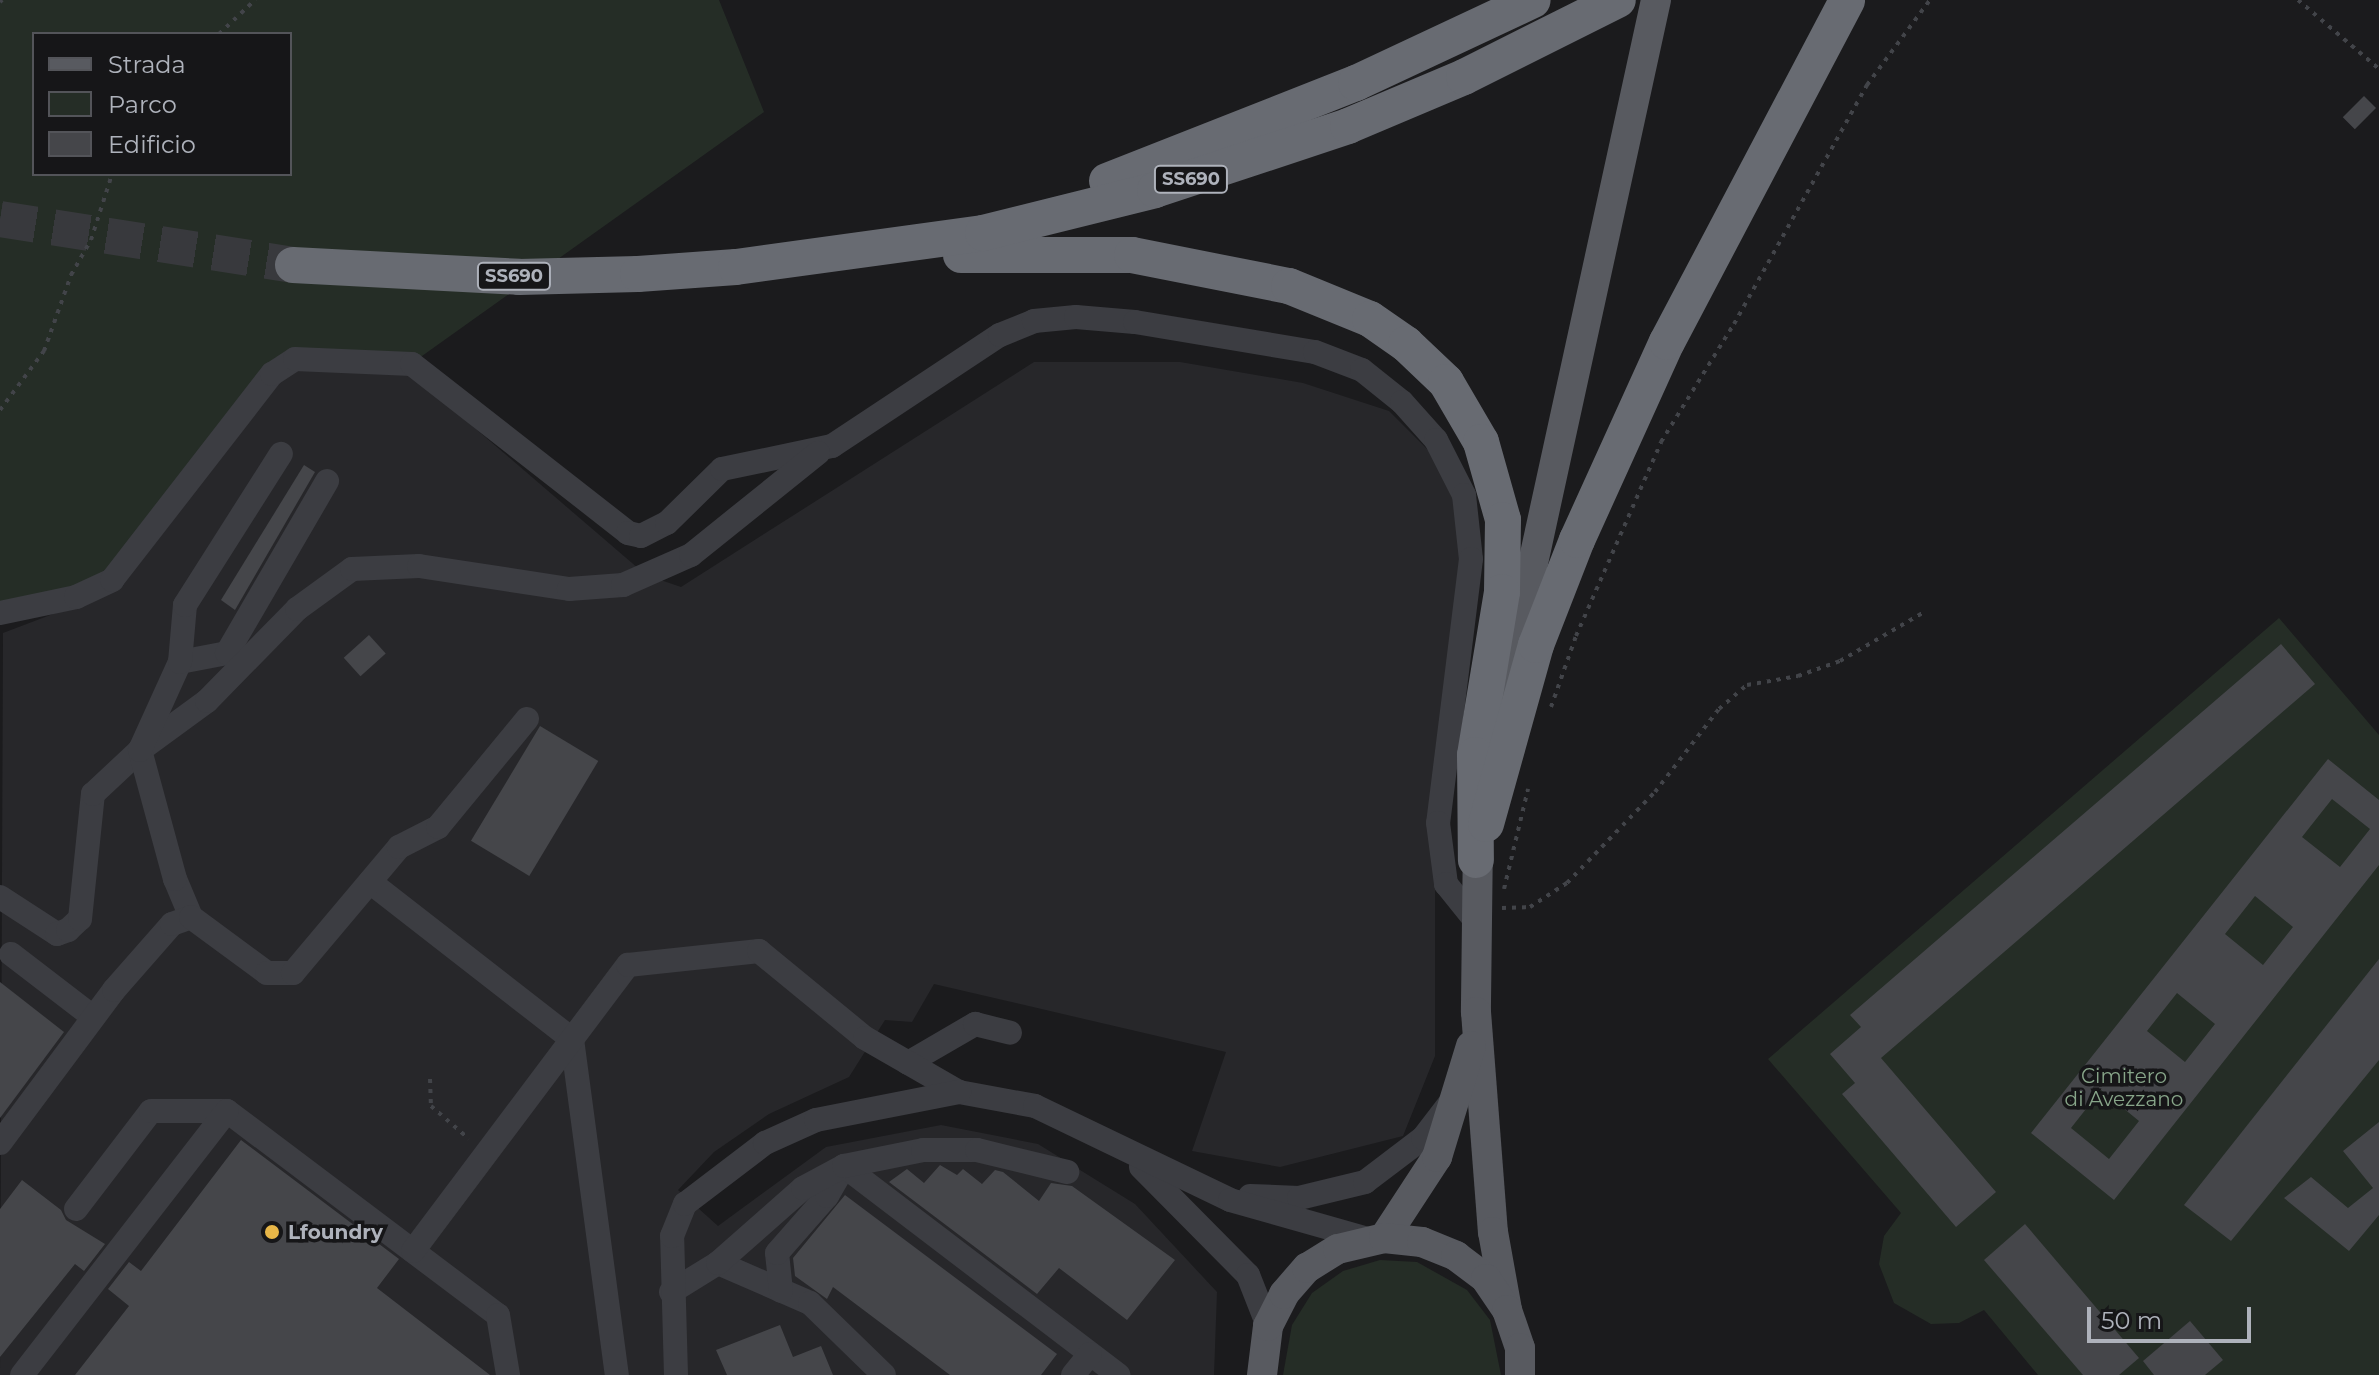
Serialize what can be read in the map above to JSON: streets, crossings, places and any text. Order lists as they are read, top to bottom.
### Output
{
  "streets": {
    "highway": ["SS690"]
  },
  "parks": ["Cimitero di Avezzano"],
  "places": ["Lfoundry"],
  "legend": ["Strada", "Parco", "Edificio"],
  "scale_bar": "50 m"
}
